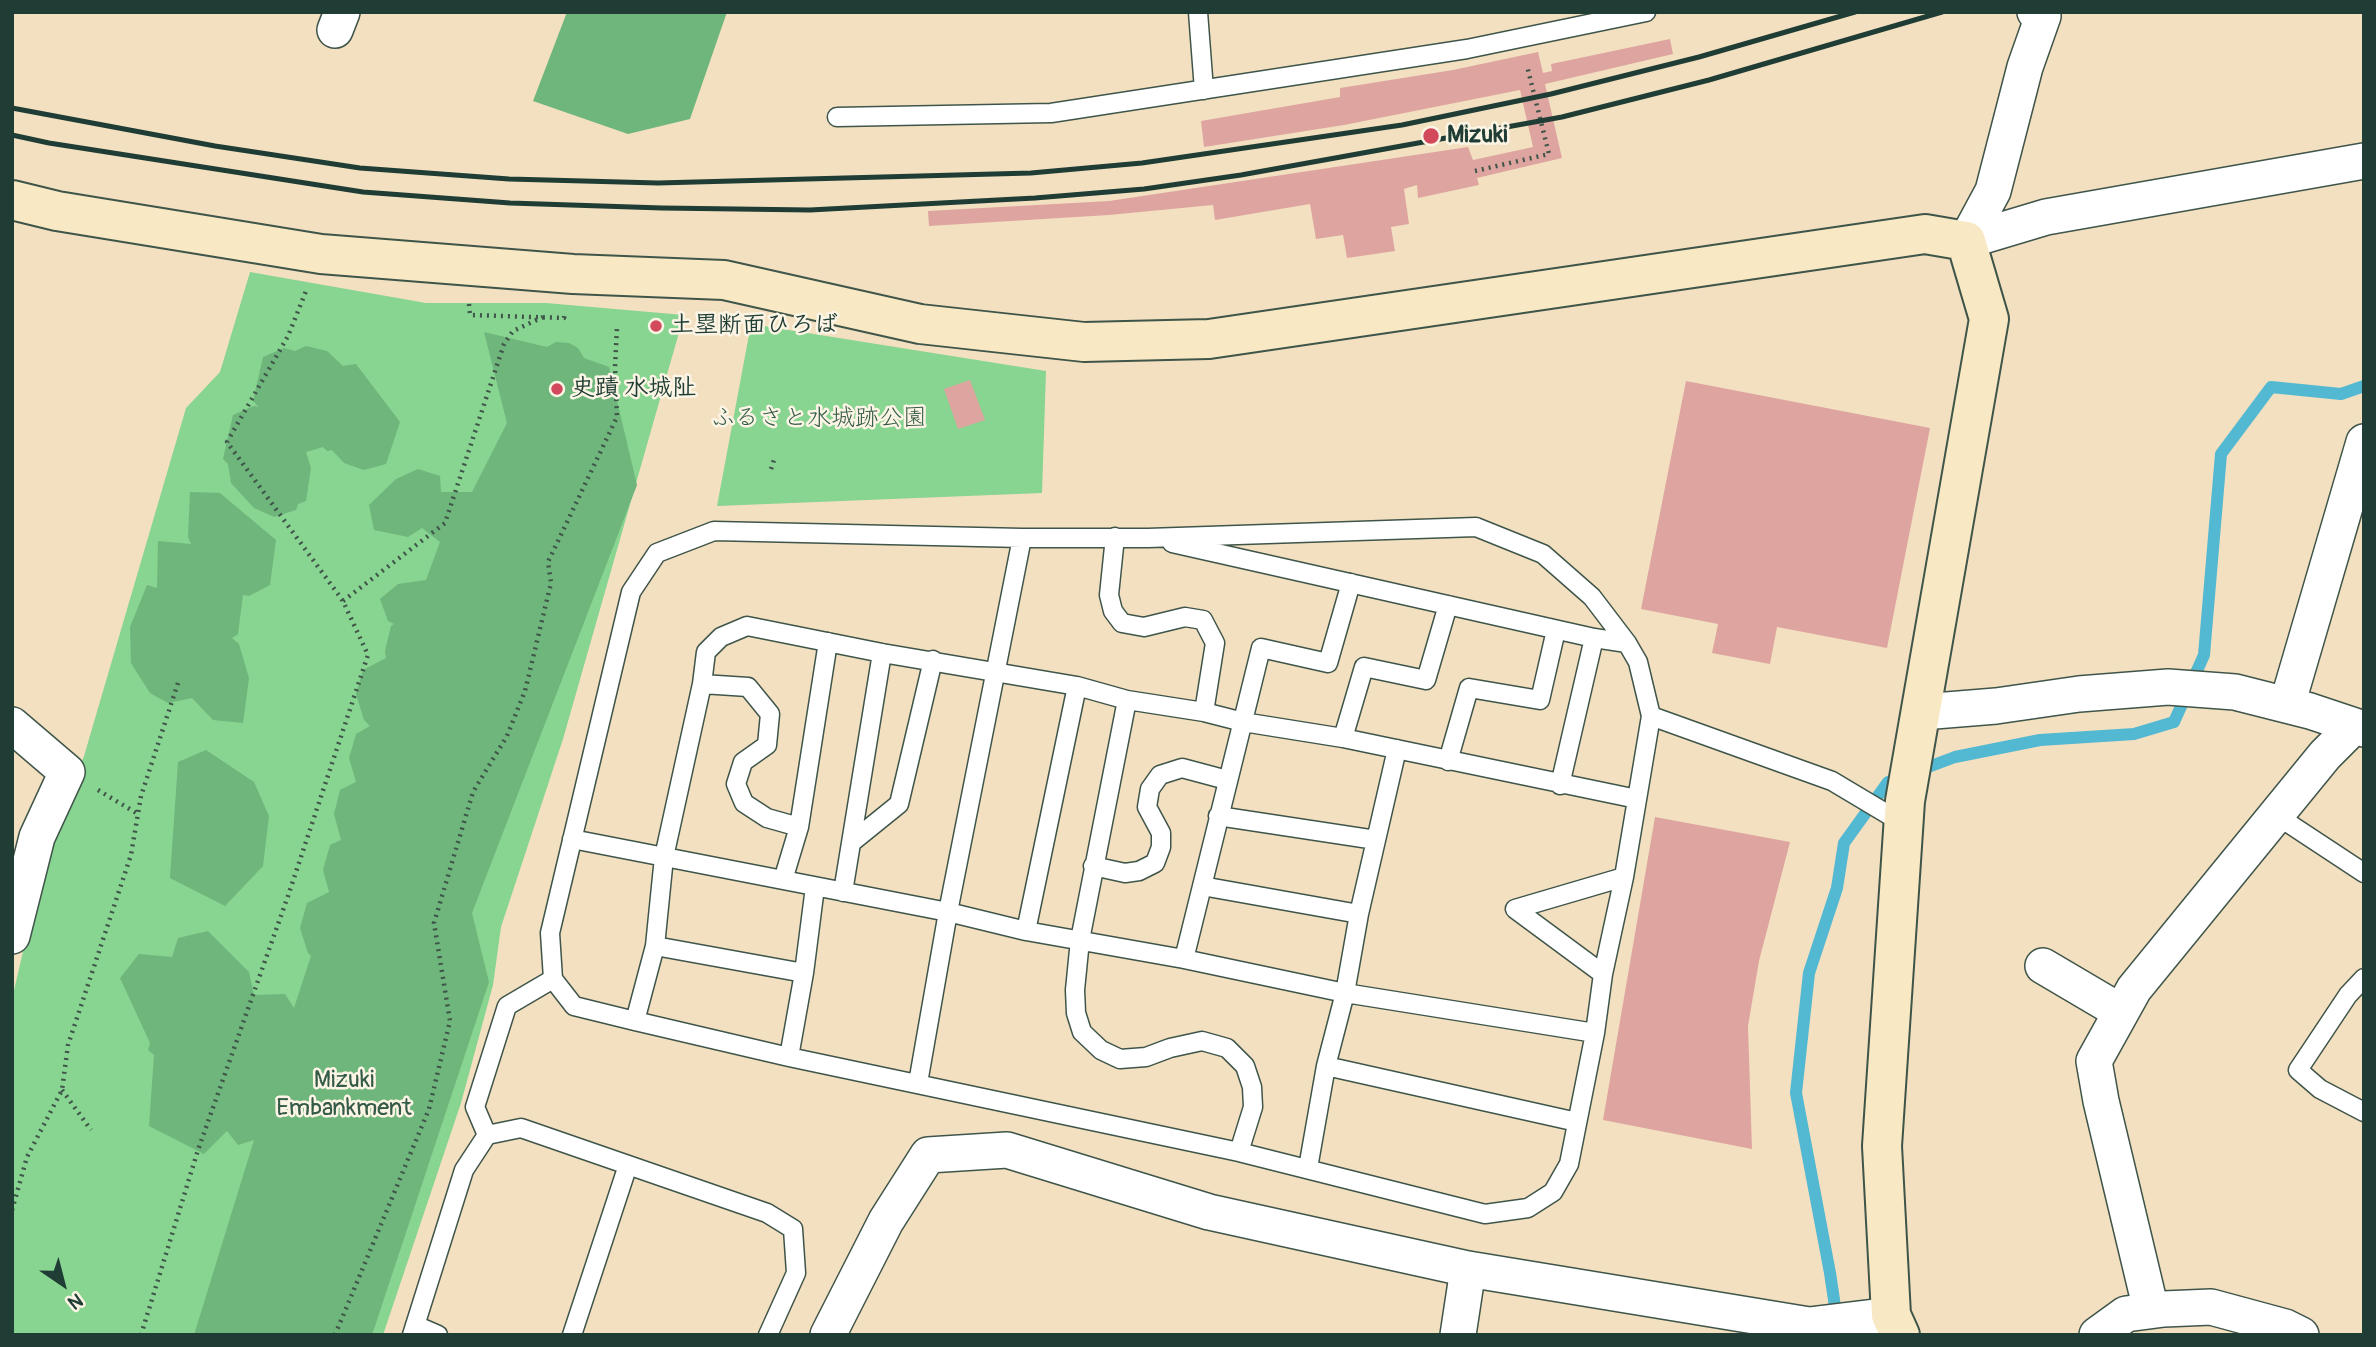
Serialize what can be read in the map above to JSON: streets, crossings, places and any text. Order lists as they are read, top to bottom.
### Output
{
  "parks": ["ふるさと水城跡公園", "Mizuki Embankment"],
  "places": ["Mizuki", "土塁断面ひろば", "史蹟 水城阯"],
  "north": "bottom right"
}
